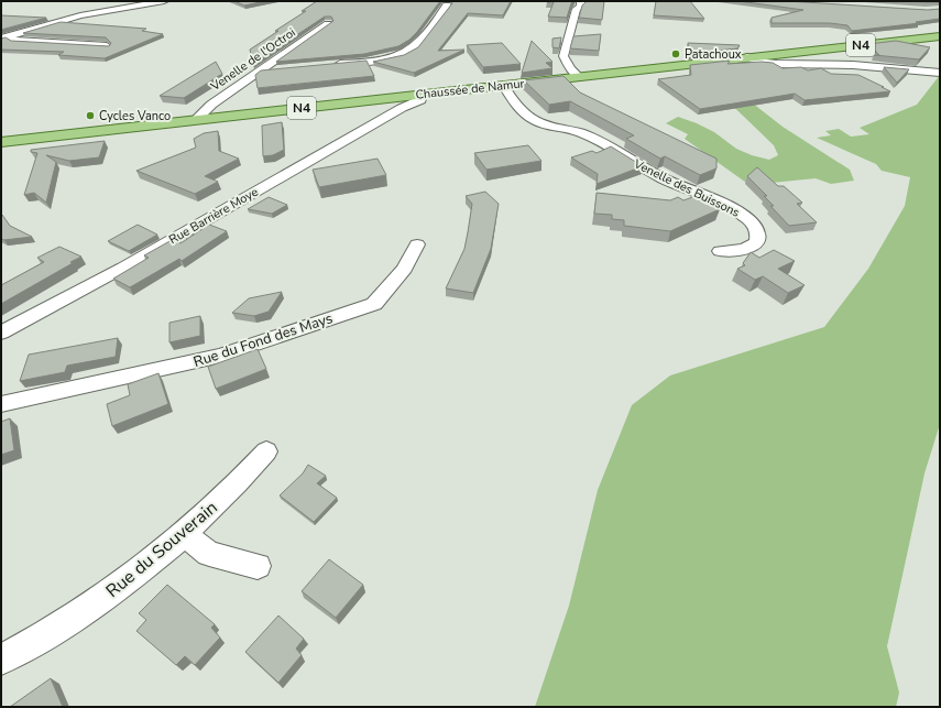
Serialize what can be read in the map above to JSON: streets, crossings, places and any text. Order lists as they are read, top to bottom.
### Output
{
  "streets": {
    "main road": ["N4", "Chaussée de Namur"],
    "street": [
      "Venelle de l'Octroi",
      "Venelle des Buissons",
      "Rue Barrière Moye",
      "Rue du Fond des Mays",
      "Rue du Souverain"
    ]
  },
  "crossings": [
    ["Venelle de l'Octroi", "Chaussée de Namur"],
    ["Chaussée de Namur", "Venelle des Buissons"],
    ["Chaussée de Namur", "Rue Barrière Moye"]
  ],
  "places": ["Patachoux", "Cycles Vanco"]
}
